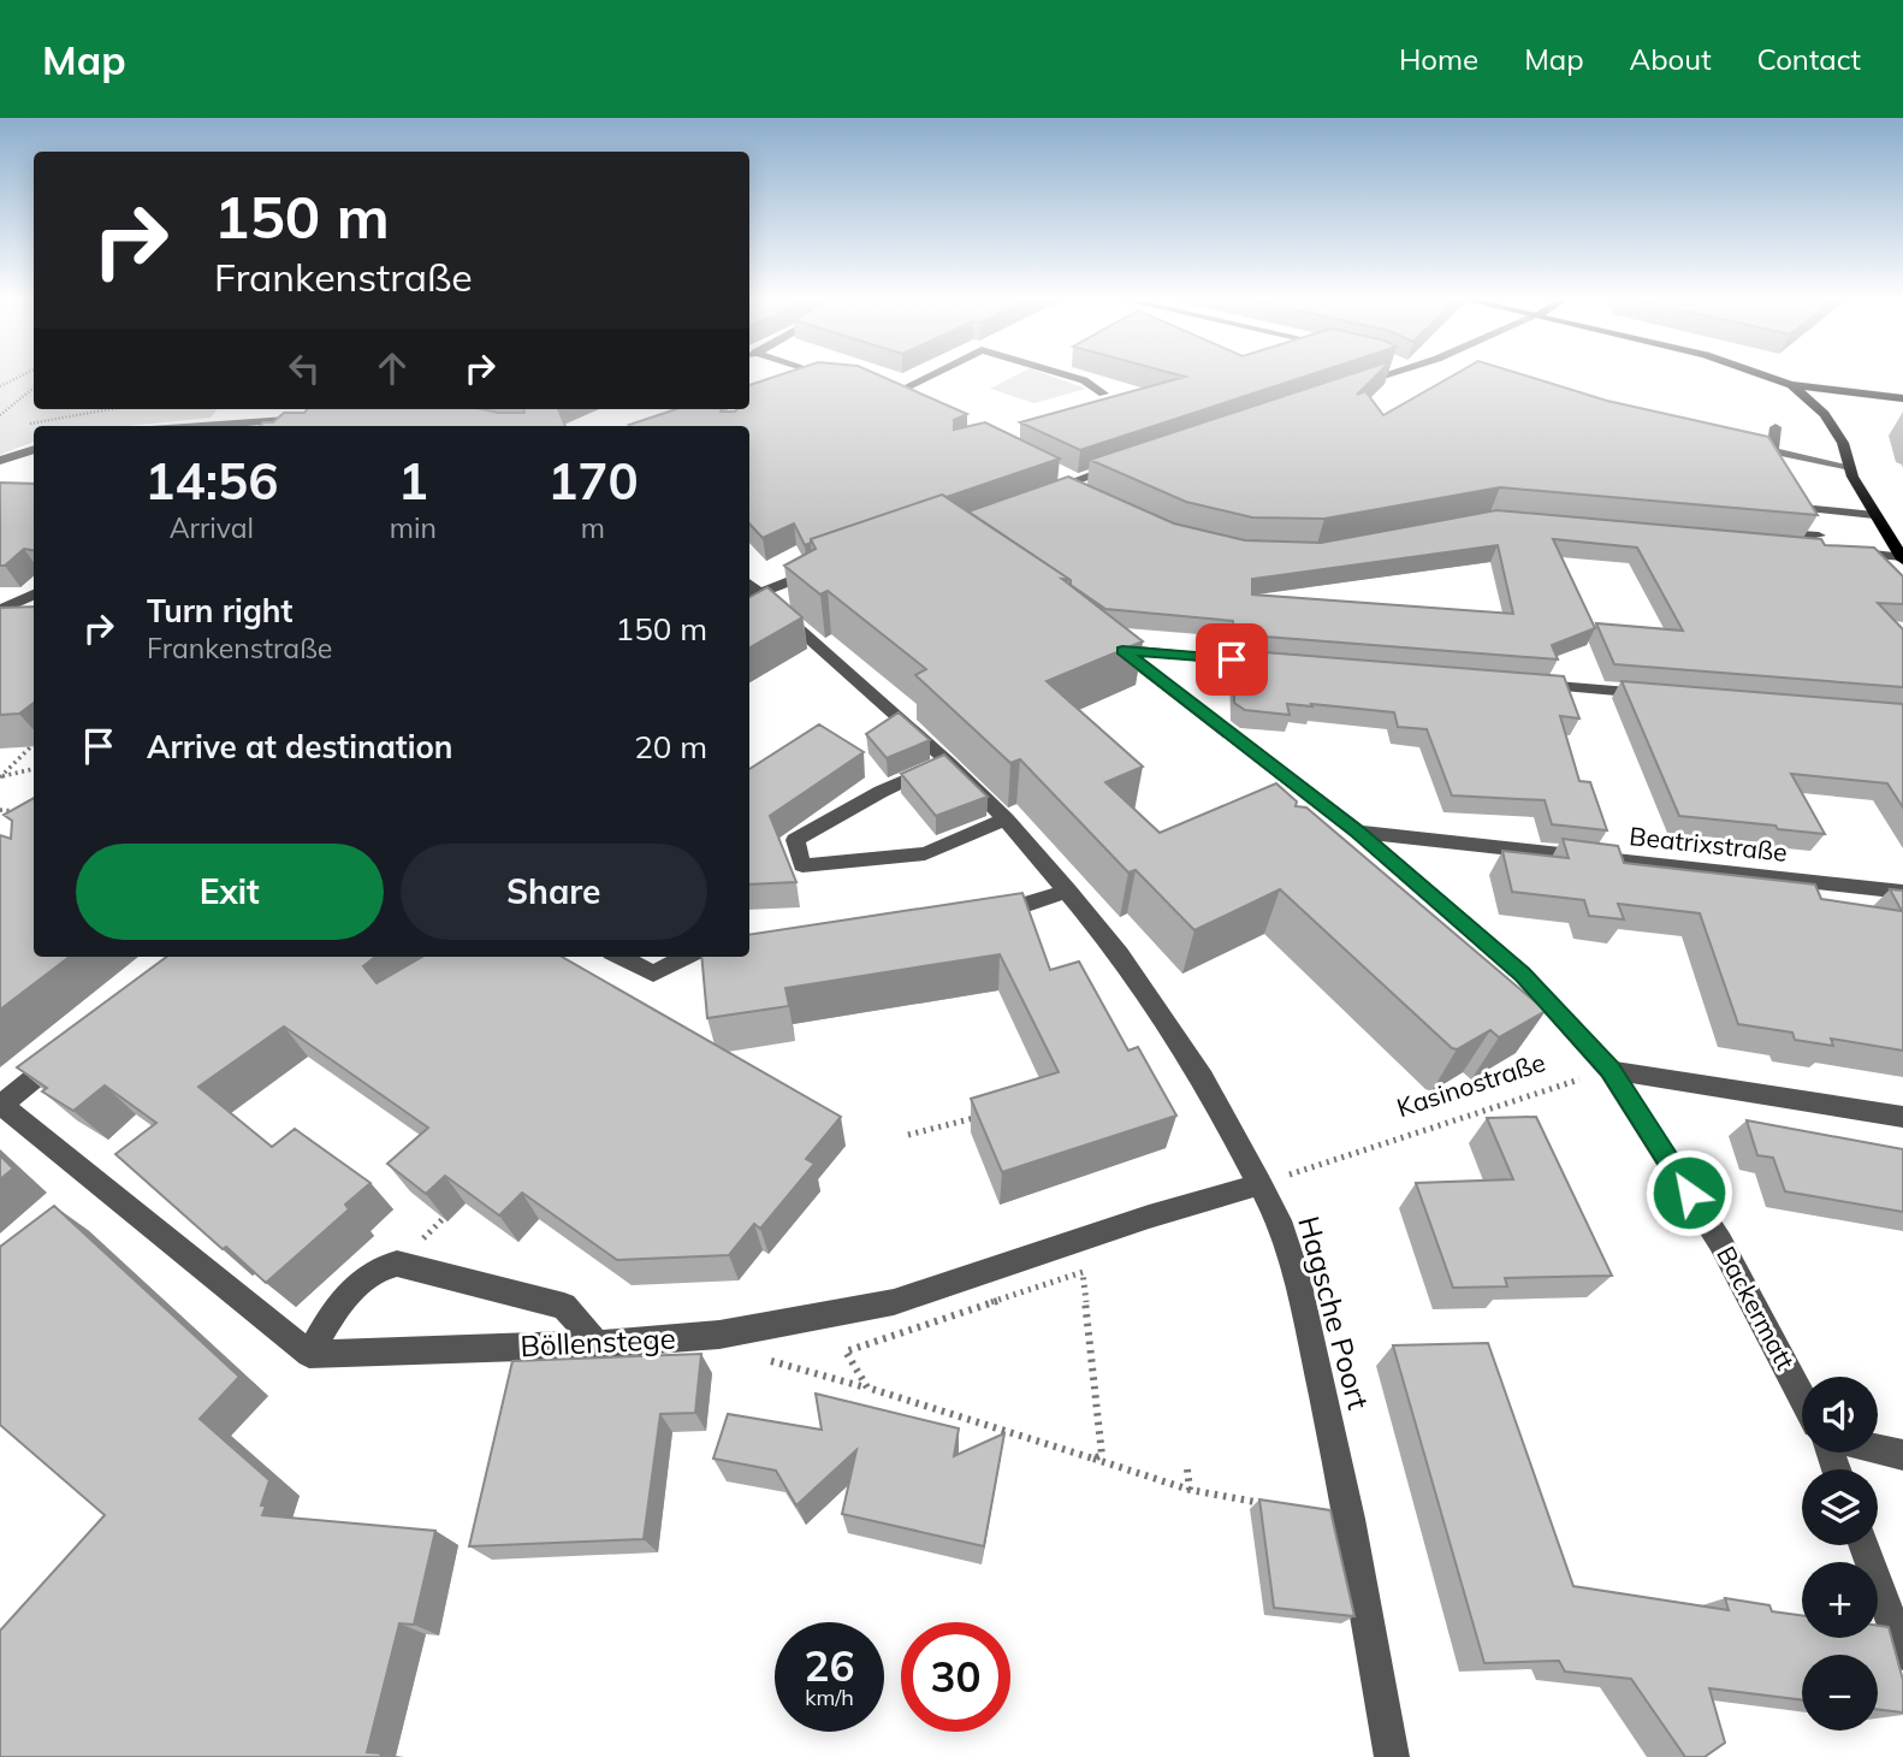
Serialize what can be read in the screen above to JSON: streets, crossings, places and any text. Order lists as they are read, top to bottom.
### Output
{
  "streets": {
    "street": [
      "Beatrixstraße",
      "Backermatt",
      "Hagsche Poort",
      "Böllenstege"
    ],
    "path": ["Kasinostraße"]
  },
  "crossings": [
    ["Beatrixstraße", "Backermatt"],
    ["Kasinostraße", "Backermatt"],
    ["Kasinostraße", "Hagsche Poort"],
    ["Kasinostraße", "Böllenstege"],
    ["Hagsche Poort", "Böllenstege"]
  ],
  "page": {
    "header": "Map",
    "nav": [
      "Home",
      "Map",
      "About",
      "Contact"
    ],
    "turn": ["150 m", "Frankenstraße"],
    "eta": [
      "14:56",
      "Arrival",
      "1",
      "min",
      "170",
      "m"
    ],
    "list": [
      {
        "name": "Turn right",
        "note": "Frankenstraße",
        "value": "150 m"
      },
      {
        "name": "Arrive at destination",
        "value": "20 m"
      }
    ],
    "buttons": ["Exit", "Share"],
    "map_buttons": ["+", "−"],
    "speed": "26 km/h",
    "limit": "30"
  }
}
